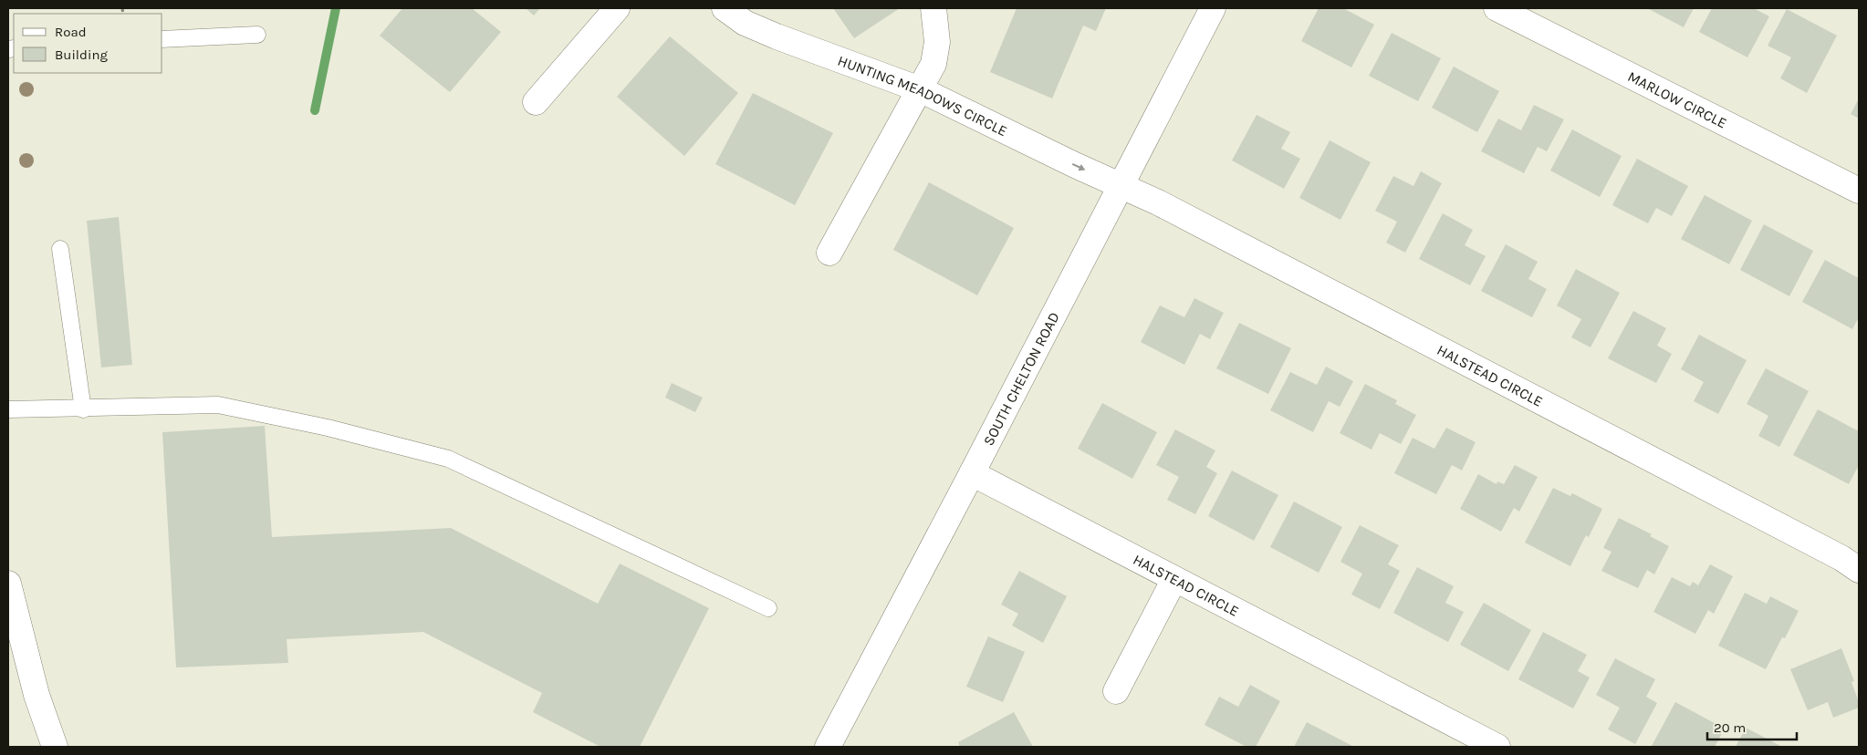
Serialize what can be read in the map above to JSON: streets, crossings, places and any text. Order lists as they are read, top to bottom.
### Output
{
  "streets": {
    "street": [
      "HUNTING MEADOWS CIRCLE",
      "MARLOW CIRCLE",
      "HALSTEAD CIRCLE",
      "SOUTH CHELTON ROAD"
    ]
  },
  "crossings": [
    ["HUNTING MEADOWS CIRCLE", "HALSTEAD CIRCLE"],
    ["HUNTING MEADOWS CIRCLE", "SOUTH CHELTON ROAD"],
    ["HALSTEAD CIRCLE", "SOUTH CHELTON ROAD"]
  ],
  "one_way": ["HUNTING MEADOWS CIRCLE"],
  "legend": ["Road", "Building"],
  "scale_bar": "20 m"
}
